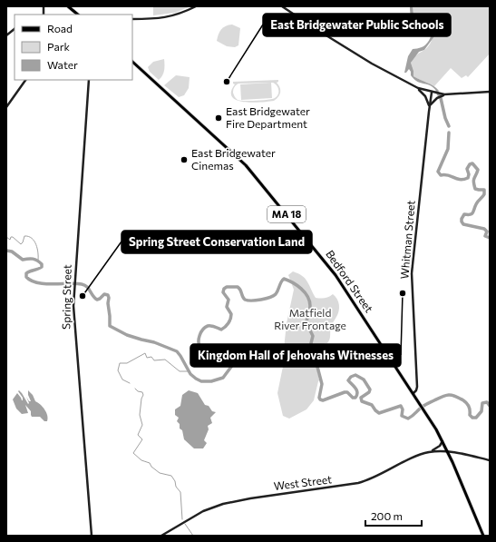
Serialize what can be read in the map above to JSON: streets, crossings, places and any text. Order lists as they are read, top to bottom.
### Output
{
  "streets": {
    "main road": [
      "MA 18",
      "Whitman Street",
      "Bedford Street",
      "Spring Street",
      "West Street"
    ]
  },
  "crossings": [
    ["Whitman Street", "Bedford Street"],
    ["Bedford Street", "West Street"]
  ],
  "parks": ["Matfield River Frontage"],
  "places": [
    "East Bridgewater Public Schools",
    "East Bridgewater Fire Department",
    "East Bridgewater Cinemas",
    "Kingdom Hall of Jehovahs Witnesses",
    "Spring Street Conservation Land"
  ],
  "legend": ["Road", "Park", "Water"],
  "scale_bar": "200 m"
}
